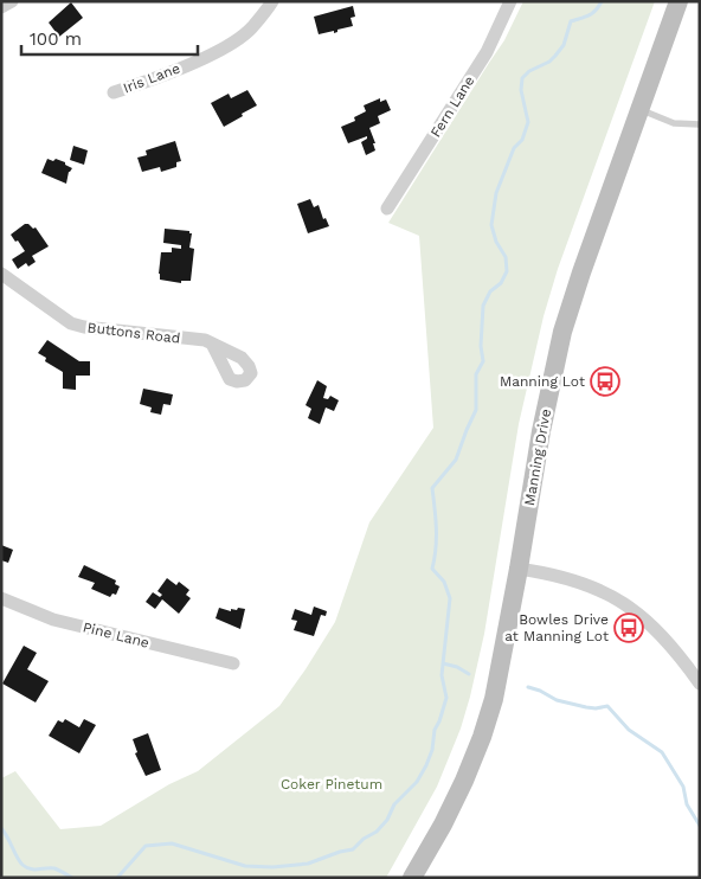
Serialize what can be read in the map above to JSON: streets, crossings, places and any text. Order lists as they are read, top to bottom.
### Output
{
  "streets": {
    "street": [
      "Iris Lane",
      "Fern Lane",
      "Buttons Road",
      "Manning Drive",
      "Pine Lane"
    ]
  },
  "parks": ["Coker Pinetum"],
  "places": {
    "bus stop": ["Manning Lot", "Bowles Drive at Manning Lot"]
  },
  "scale_bar": "100 m"
}
